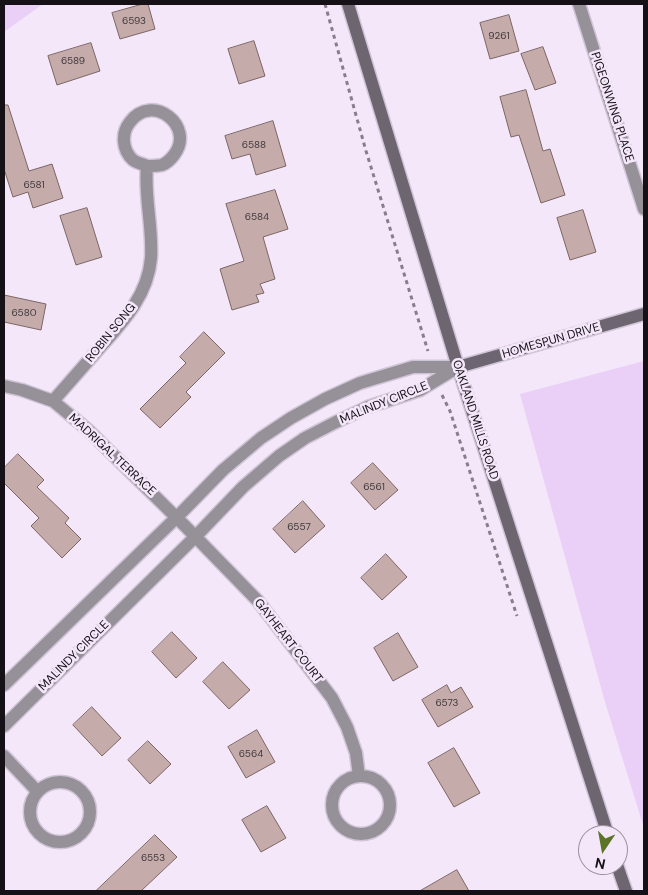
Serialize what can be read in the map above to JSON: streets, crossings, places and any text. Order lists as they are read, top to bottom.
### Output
{
  "streets": {
    "street": [
      "PIGEONWING PLACE",
      "ROBIN SONG",
      "HOMESPUN DRIVE",
      "MALINDY CIRCLE",
      "OAKLAND MILLS ROAD",
      "MADRIGAL TERRACE",
      "GAYHEART COURT"
    ]
  },
  "crossings": [
    ["ROBIN SONG", "MADRIGAL TERRACE"],
    ["HOMESPUN DRIVE", "MALINDY CIRCLE"],
    ["HOMESPUN DRIVE", "OAKLAND MILLS ROAD"],
    ["MALINDY CIRCLE", "OAKLAND MILLS ROAD"],
    ["MALINDY CIRCLE", "MADRIGAL TERRACE"],
    ["MALINDY CIRCLE", "GAYHEART COURT"],
    ["MADRIGAL TERRACE", "GAYHEART COURT"]
  ],
  "house_numbers": [
    "6593",
    "9261",
    "6589",
    "6588",
    "6581",
    "6584",
    "6580",
    "6561",
    "6557",
    "6573",
    "6564",
    "6553"
  ],
  "north": "bottom"
}
